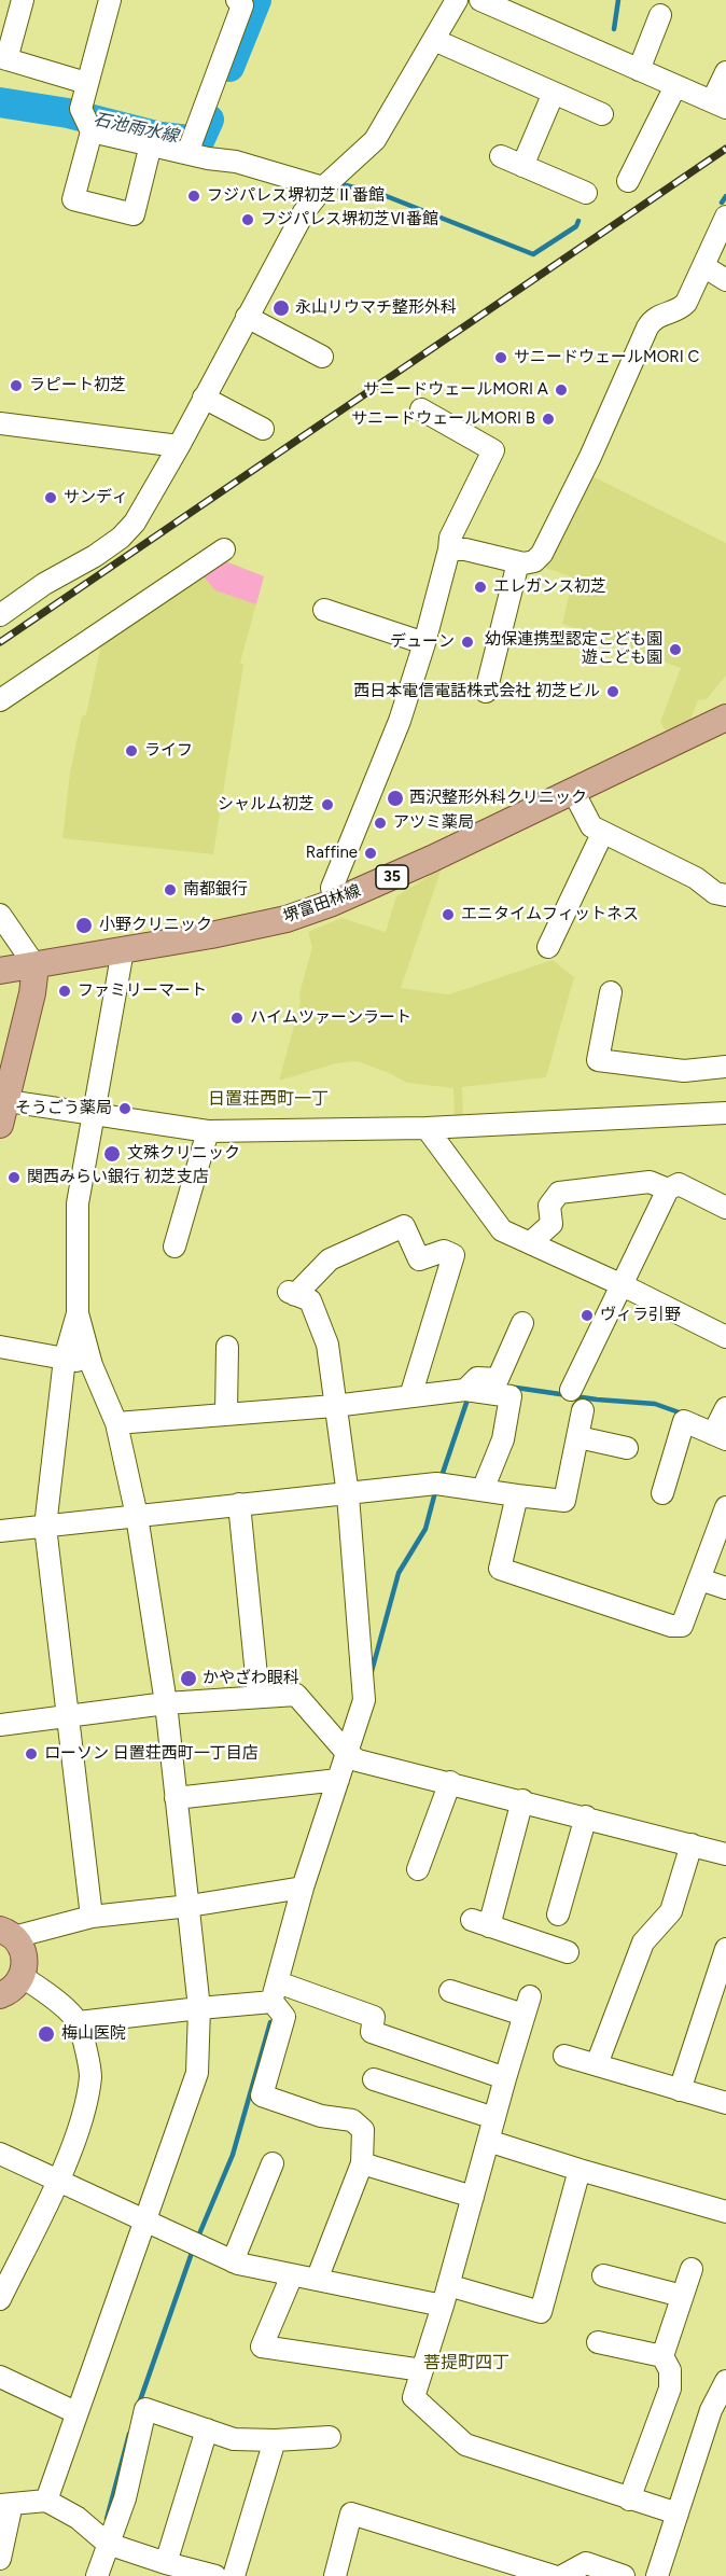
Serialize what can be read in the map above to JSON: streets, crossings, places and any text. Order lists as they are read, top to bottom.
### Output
{
  "streets": {
    "main road": ["35", "堺富田林線"]
  },
  "districts": ["日置荘西町一丁", "菩提町四丁"],
  "water": ["石池雨水線"],
  "places": [
    "フジパレス堺初芝Ⅱ番館",
    "フジパレス堺初芝Ⅵ番館",
    "永山リウマチ整形外科",
    "サニードウェールMORI C",
    "ラピート初芝",
    "サニードウェールMORI A",
    "サニードウェールMORI B",
    "サンディ",
    "エレガンス初芝",
    "デューン",
    "幼保連携型認定こども園 遊こども園",
    "西日本電信電話株式会社 初芝ビル",
    "ライフ",
    "西沢整形外科クリニック",
    "シャルム初芝",
    "アツミ薬局",
    "Raffine",
    "南都銀行",
    "エニタイムフィットネス",
    "小野クリニック",
    "ファミリーマート",
    "ハイムツァーンラート",
    "そうごう薬局",
    "文殊クリニック",
    "関西みらい銀行 初芝支店",
    "ヴィラ引野",
    "かやざわ眼科",
    "ローソン 日置荘西町一丁目店",
    "梅山医院"
  ]
}
